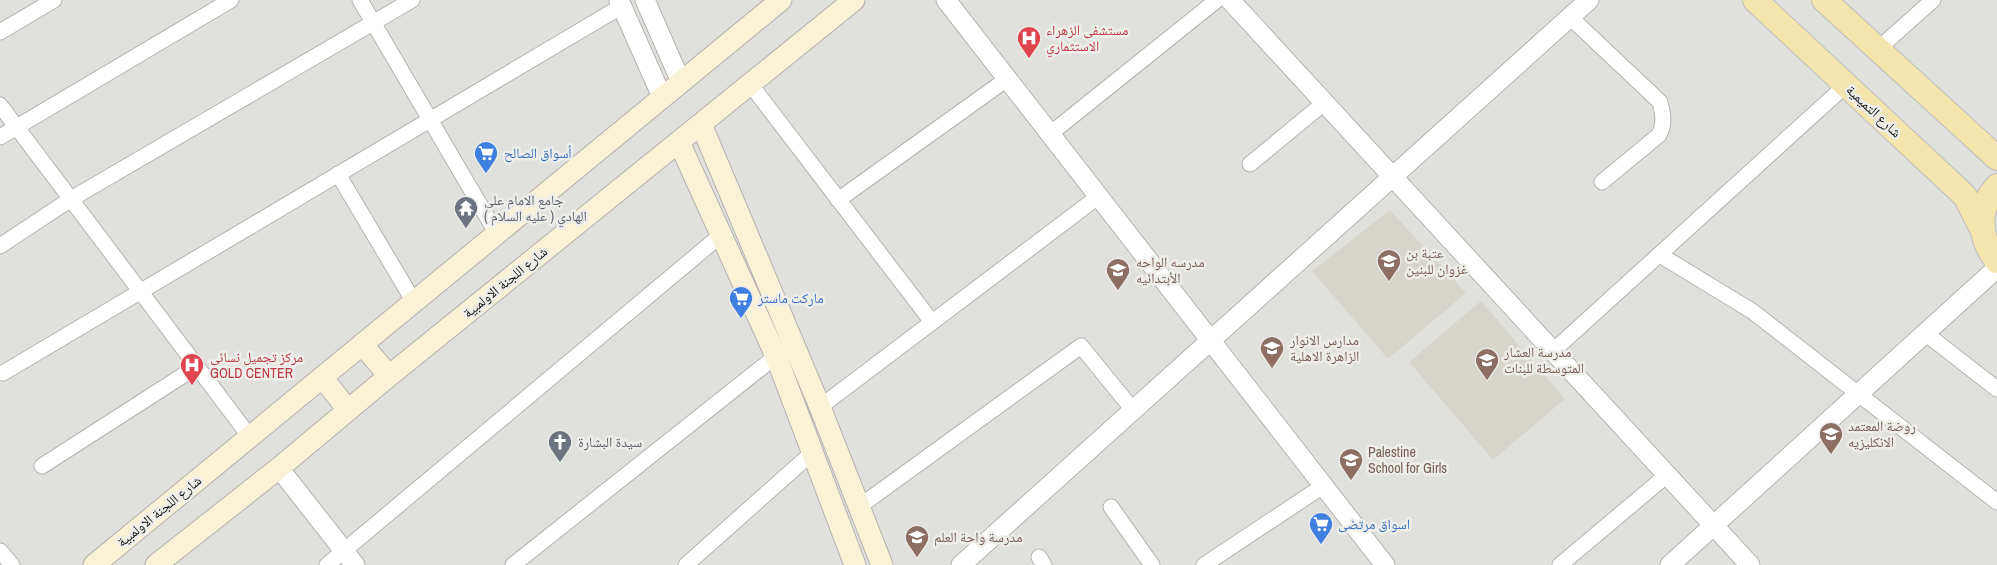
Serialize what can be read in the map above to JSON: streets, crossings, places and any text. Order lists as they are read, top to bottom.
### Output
{
  "streets": {
    "main road": ["شارع التميمية", "شارع اللجنة الاولمبية"]
  },
  "places": {
    "hospital": ["مستشفى الزهراء الاستثماري", "مركز تجميل نسائي GOLD CENTER"],
    "supermarket": ["أسواق الصالح", "ماركت ماستر", "اسواق مرتضى"],
    "temple": ["جامع الامام علي الهادي ( عليه السلام )"],
    "school or university": [
      "عتبة بن غزوان للبنين",
      "مدرسه الواحه الأبتدائيه",
      "مدارس الانوار الزاهرة الاهلية",
      "مدرسة العشار المتوسطة للبنات",
      "روضة المعتمد الانكليزيه",
      "Palestine School for Girls",
      "مدرسة واحة العلم"
    ],
    "church": ["سيدة البشارة"]
  }
}
